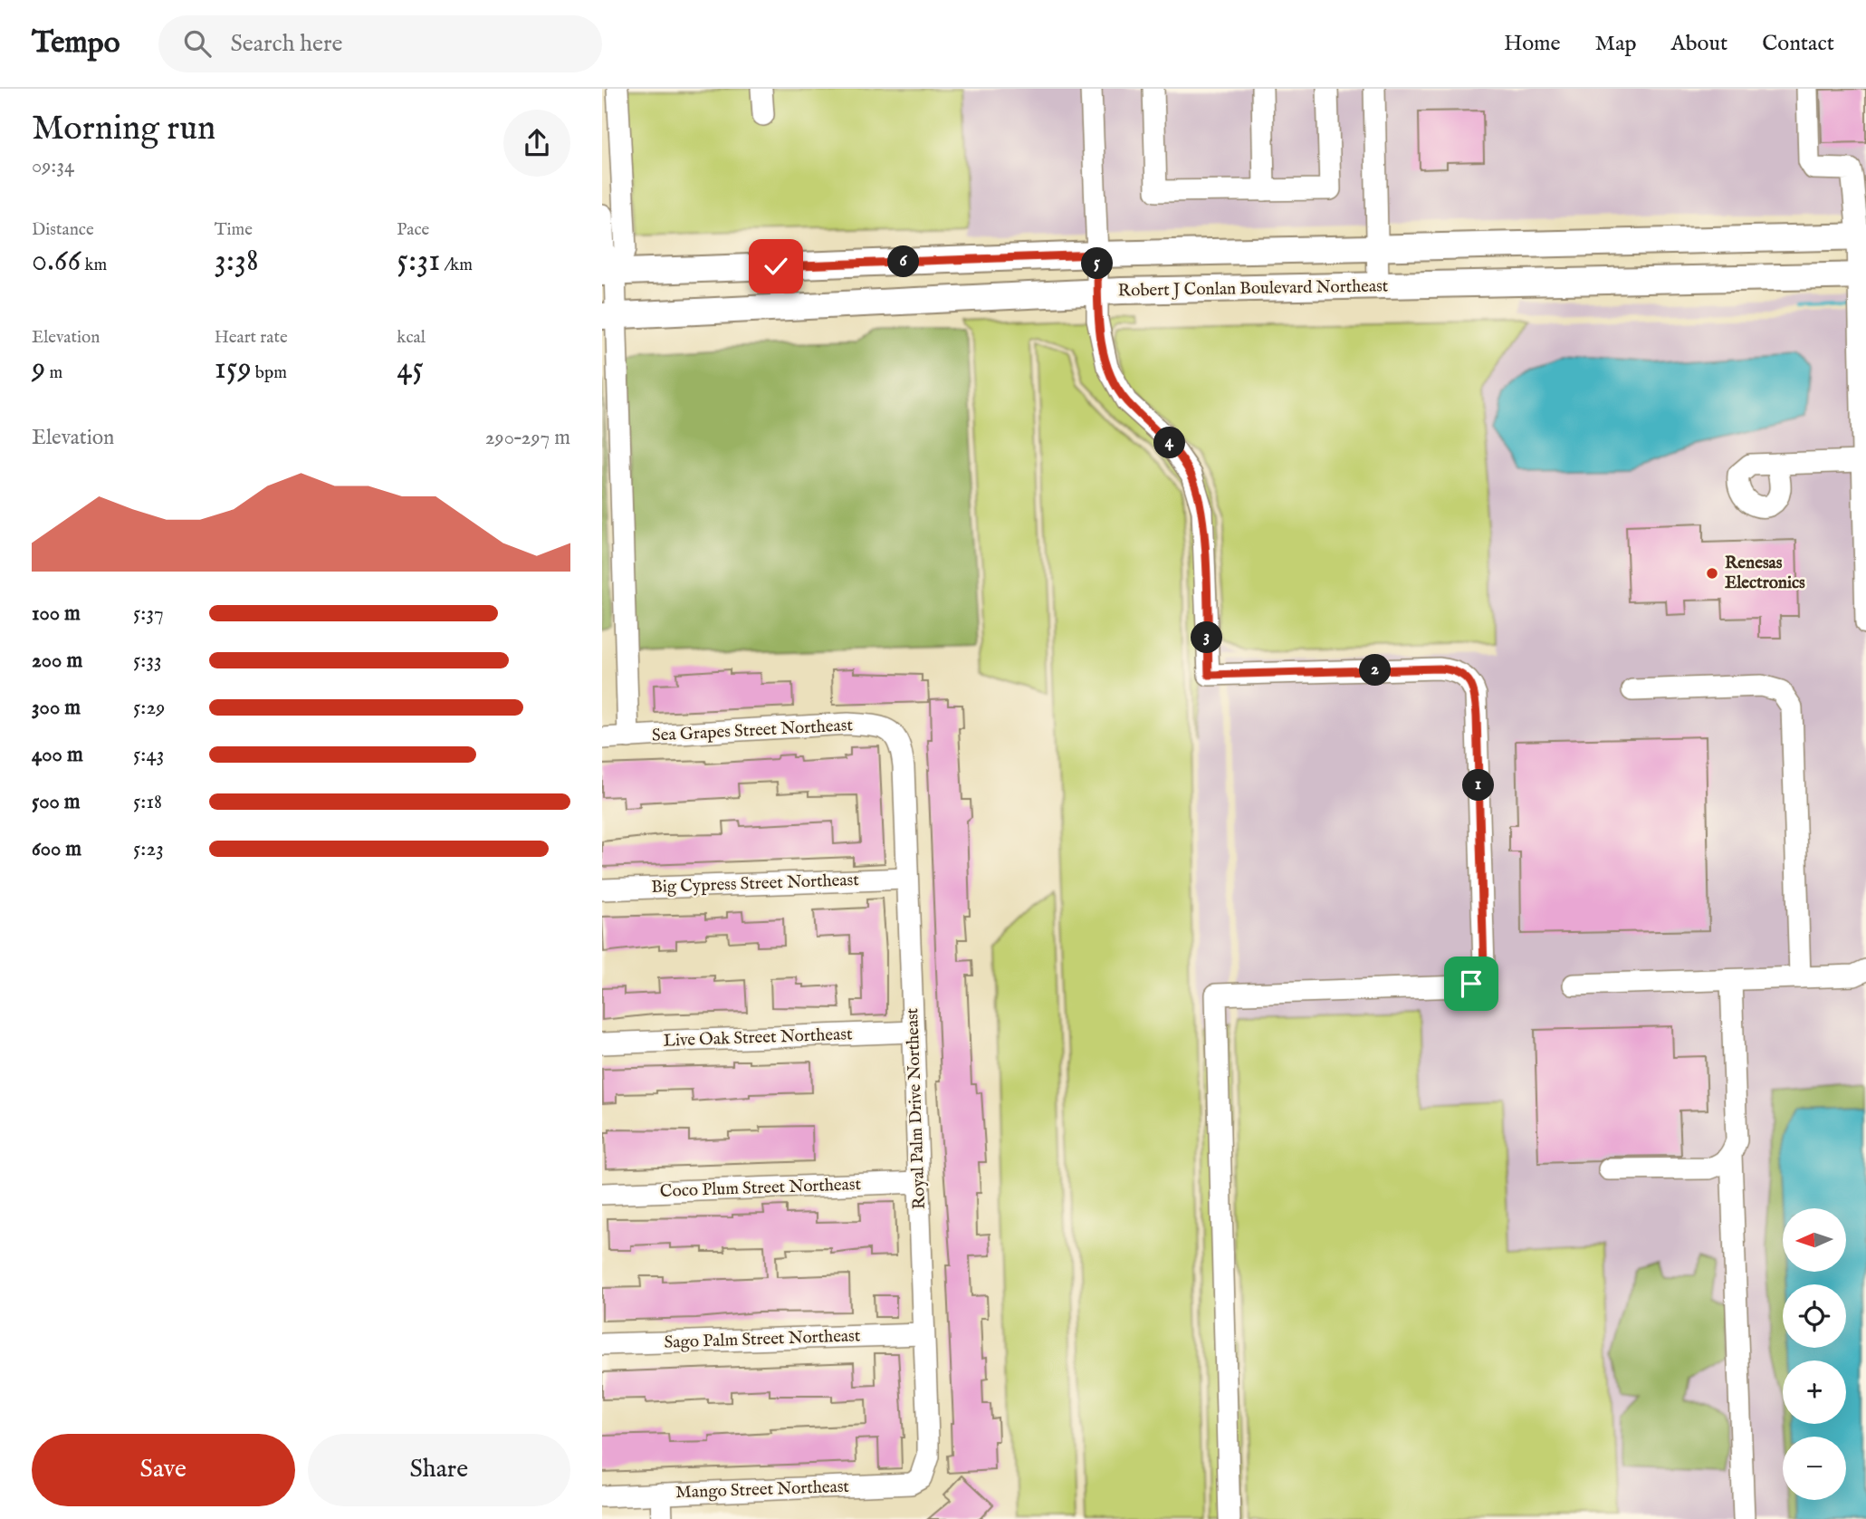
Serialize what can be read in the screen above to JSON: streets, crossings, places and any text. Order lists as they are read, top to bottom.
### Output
{
  "streets": {
    "main road": ["Robert J Conlan Boulevard Northeast"],
    "street": [
      "Sea Grapes Street Northeast",
      "Big Cypress Street Northeast",
      "Live Oak Street Northeast",
      "Royal Palm Drive Northeast",
      "Coco Plum Street Northeast",
      "Sago Palm Street Northeast",
      "Mango Street Northeast"
    ]
  },
  "crossings": [
    ["Sea Grapes Street Northeast", "Royal Palm Drive Northeast"],
    ["Big Cypress Street Northeast", "Royal Palm Drive Northeast"],
    ["Live Oak Street Northeast", "Royal Palm Drive Northeast"],
    ["Royal Palm Drive Northeast", "Coco Plum Street Northeast"],
    ["Royal Palm Drive Northeast", "Sago Palm Street Northeast"],
    ["Royal Palm Drive Northeast", "Mango Street Northeast"]
  ],
  "places": ["Renesas Electronics"],
  "north": "left",
  "page": {
    "header": "Tempo",
    "search": "Search here",
    "nav": [
      "Home",
      "Map",
      "About",
      "Contact"
    ],
    "heading": ["Morning run", "09:34"],
    "stats": [
      ["Distance", "0.66 km"],
      ["Time", "3:38"],
      ["Pace", "5:31 /km"],
      ["Elevation", "9 m"],
      ["Heart rate", "159 bpm"],
      ["kcal", "45"]
    ],
    "pins": [
      "6",
      "5",
      "4",
      "3",
      "2",
      "1"
    ],
    "chart": ["Elevation", "290–297 m"],
    "list": [
      {
        "name": "100 m",
        "note": "5:37"
      },
      {
        "name": "200 m",
        "note": "5:33"
      },
      {
        "name": "300 m",
        "note": "5:29"
      },
      {
        "name": "400 m",
        "note": "5:43"
      },
      {
        "name": "500 m",
        "note": "5:18"
      },
      {
        "name": "600 m",
        "note": "5:23"
      }
    ],
    "map_buttons": ["+", "−"],
    "buttons": ["Save", "Share"]
  }
}
